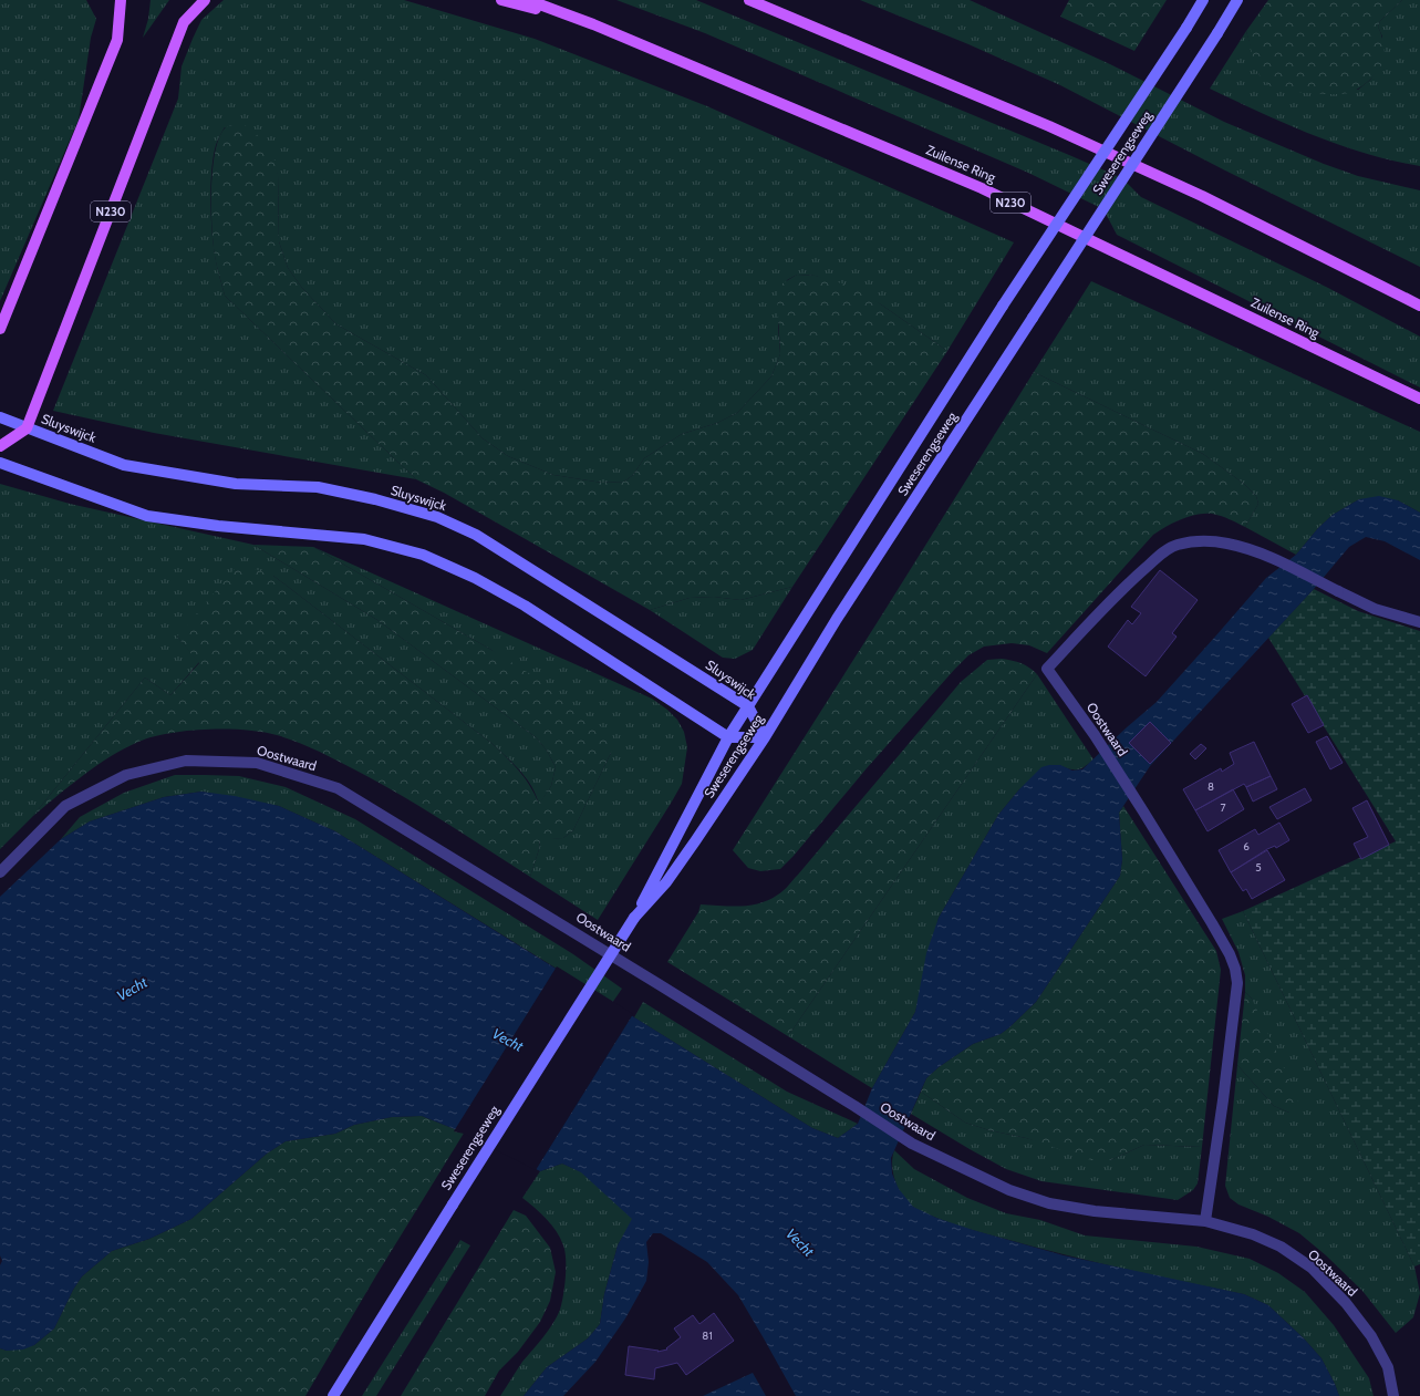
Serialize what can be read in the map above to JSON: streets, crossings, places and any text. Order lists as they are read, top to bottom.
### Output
{
  "streets": {
    "main road": [
      "Sweserengseweg",
      "Zuilense Ring",
      "N230",
      "Sluyswijck"
    ],
    "street": ["Oostwaard"]
  },
  "crossings": [
    ["Sweserengseweg", "Sluyswijck"],
    ["Zuilense Ring", "N230"],
    ["N230", "Sluyswijck"]
  ],
  "water": ["Vecht"],
  "house_numbers": [
    "8",
    "7",
    "6",
    "5",
    "81"
  ]
}
